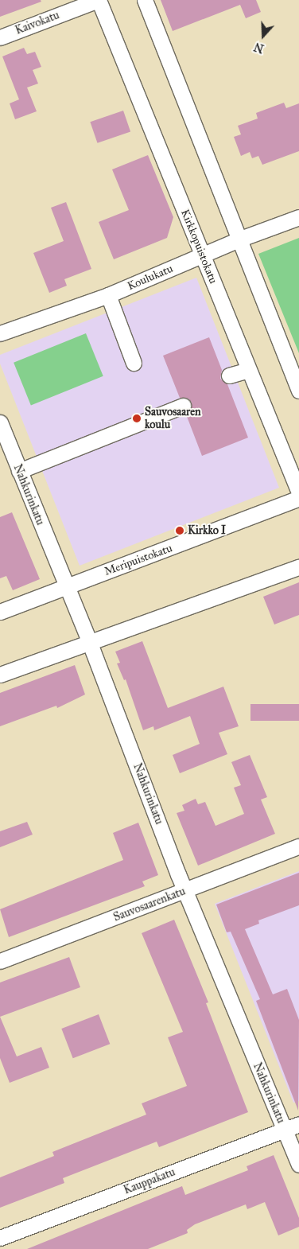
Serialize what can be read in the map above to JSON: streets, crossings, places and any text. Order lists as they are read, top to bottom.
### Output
{
  "streets": {
    "street": [
      "Kaivokatu",
      "Kirkkopuistokatu",
      "Koulukatu",
      "Nahkurinkatu",
      "Meripuistokatu",
      "Sauvosaarenkatu",
      "Kauppakatu"
    ]
  },
  "crossings": [
    ["Kaivokatu", "Kirkkopuistokatu"],
    ["Kirkkopuistokatu", "Koulukatu"],
    ["Nahkurinkatu", "Meripuistokatu"],
    ["Nahkurinkatu", "Sauvosaarenkatu"],
    ["Nahkurinkatu", "Kauppakatu"]
  ],
  "places": ["Sauvosaaren koulu", "Kirkko I"],
  "north": "bottom"
}
